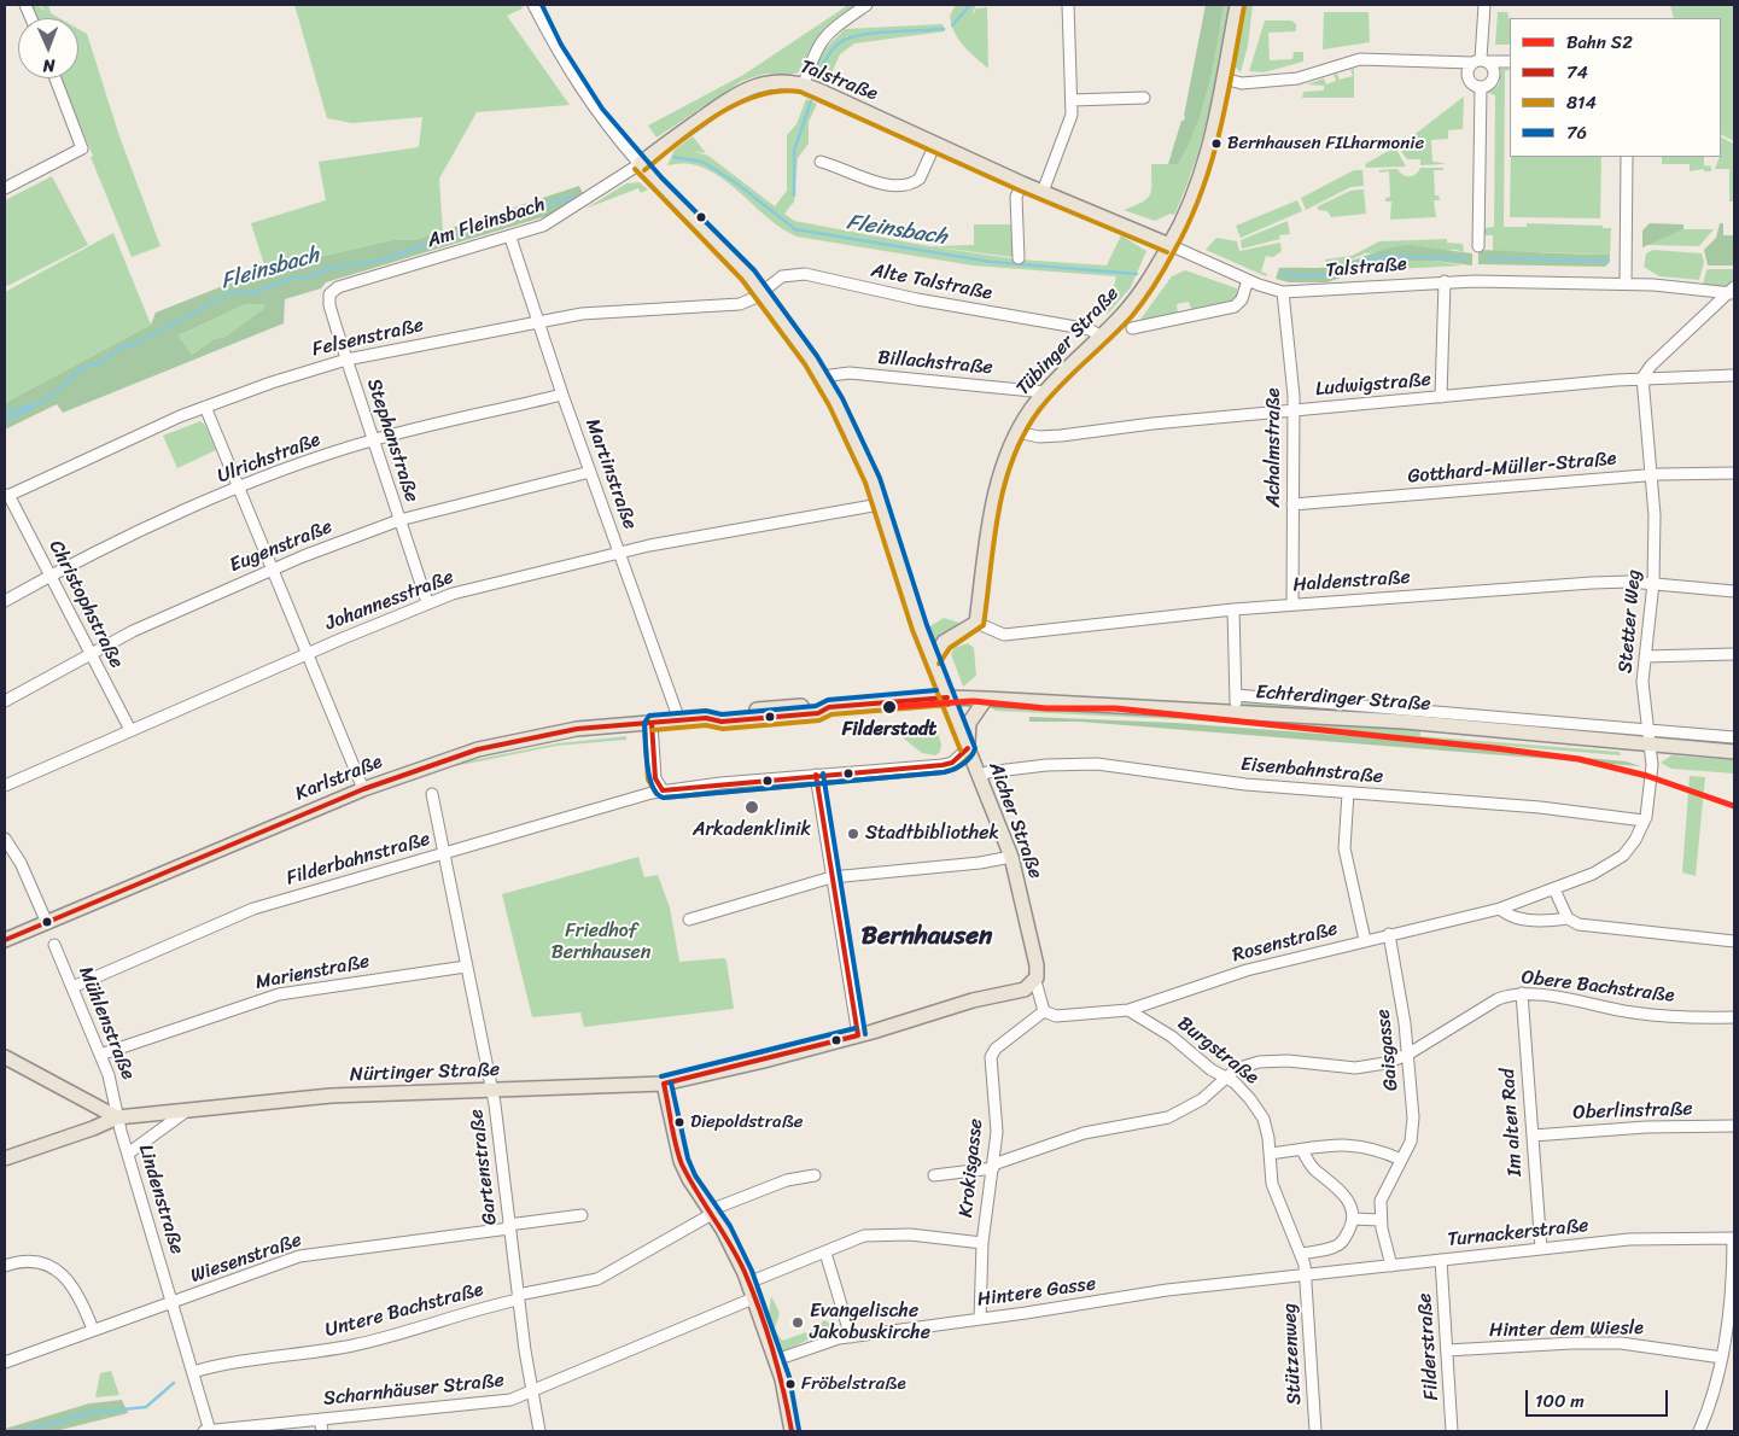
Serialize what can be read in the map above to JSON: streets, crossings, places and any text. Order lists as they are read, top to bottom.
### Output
{
  "streets": {
    "main road": [
      "Talstraße",
      "Tübinger Straße",
      "Echterdinger Straße",
      "Karlstraße",
      "Aicher Straße",
      "Nürtinger Straße"
    ],
    "street": [
      "Am Fleinsbach",
      "Alte Talstraße",
      "Felsenstraße",
      "Billachstraße",
      "Ludwigstraße",
      "Stephanstraße",
      "Achalmstraße",
      "Ulrichstraße",
      "Gotthard-Müller-Straße",
      "Martinstraße",
      "Eugenstraße",
      "Haldenstraße",
      "Johannesstraße",
      "Christophstraße",
      "Stetter Weg",
      "Eisenbahnstraße",
      "Filderbahnstraße",
      "Rosenstraße",
      "Marienstraße",
      "Obere Bachstraße",
      "Mühlenstraße",
      "Gaisgasse",
      "Burgstraße",
      "Oberlinstraße",
      "Im alten Rad",
      "Gartenstraße",
      "Krokisgasse",
      "Lindenstraße",
      "Turnackerstraße",
      "Wiesenstraße",
      "Hintere Gasse",
      "Untere Bachstraße",
      "Hinter dem Wiesle",
      "Filderstraße",
      "Stützenweg",
      "Scharnhäuser Straße"
    ]
  },
  "crossings": [
    ["Talstraße", "Am Fleinsbach"],
    ["Talstraße", "Tübinger Straße"],
    ["Talstraße", "Achalmstraße"],
    ["Talstraße", "Aicher Straße"],
    ["Am Fleinsbach", "Stephanstraße"],
    ["Am Fleinsbach", "Martinstraße"],
    ["Am Fleinsbach", "Aicher Straße"],
    ["Alte Talstraße", "Felsenstraße"],
    ["Alte Talstraße", "Tübinger Straße"],
    ["Alte Talstraße", "Aicher Straße"],
    ["Felsenstraße", "Stephanstraße"],
    ["Felsenstraße", "Martinstraße"],
    ["Felsenstraße", "Christophstraße"],
    ["Felsenstraße", "Aicher Straße"],
    ["Tübinger Straße", "Billachstraße"],
    ["Tübinger Straße", "Ludwigstraße"],
    ["Tübinger Straße", "Haldenstraße"],
    ["Billachstraße", "Aicher Straße"],
    ["Ludwigstraße", "Achalmstraße"],
    ["Ludwigstraße", "Stetter Weg"],
    ["Stephanstraße", "Ulrichstraße"],
    ["Stephanstraße", "Eugenstraße"],
    ["Stephanstraße", "Johannesstraße"],
    ["Achalmstraße", "Gotthard-Müller-Straße"],
    ["Achalmstraße", "Haldenstraße"],
    ["Ulrichstraße", "Martinstraße"],
    ["Ulrichstraße", "Christophstraße"],
    ["Gotthard-Müller-Straße", "Stetter Weg"],
    ["Martinstraße", "Eugenstraße"],
    ["Martinstraße", "Johannesstraße"],
    ["Martinstraße", "Karlstraße"],
    ["Eugenstraße", "Christophstraße"],
    ["Haldenstraße", "Stetter Weg"],
    ["Johannesstraße", "Christophstraße"],
    ["Johannesstraße", "Aicher Straße"],
    ["Stetter Weg", "Echterdinger Straße"],
    ["Stetter Weg", "Eisenbahnstraße"],
    ["Stetter Weg", "Rosenstraße"],
    ["Echterdinger Straße", "Karlstraße"],
    ["Echterdinger Straße", "Aicher Straße"],
    ["Eisenbahnstraße", "Aicher Straße"],
    ["Karlstraße", "Aicher Straße"],
    ["Aicher Straße", "Filderbahnstraße"],
    ["Aicher Straße", "Nürtinger Straße"],
    ["Filderbahnstraße", "Mühlenstraße"],
    ["Filderbahnstraße", "Gartenstraße"],
    ["Rosenstraße", "Gaisgasse"],
    ["Rosenstraße", "Burgstraße"],
    ["Rosenstraße", "Krokisgasse"],
    ["Marienstraße", "Mühlenstraße"],
    ["Marienstraße", "Gartenstraße"],
    ["Obere Bachstraße", "Gaisgasse"],
    ["Obere Bachstraße", "Burgstraße"],
    ["Obere Bachstraße", "Im alten Rad"],
    ["Obere Bachstraße", "Krokisgasse"],
    ["Mühlenstraße", "Nürtinger Straße"],
    ["Mühlenstraße", "Lindenstraße"],
    ["Burgstraße", "Turnackerstraße"],
    ["Burgstraße", "Hintere Gasse"],
    ["Burgstraße", "Stützenweg"],
    ["Nürtinger Straße", "Gartenstraße"],
    ["Nürtinger Straße", "Lindenstraße"],
    ["Oberlinstraße", "Im alten Rad"],
    ["Im alten Rad", "Turnackerstraße"],
    ["Gartenstraße", "Wiesenstraße"],
    ["Gartenstraße", "Untere Bachstraße"],
    ["Gartenstraße", "Scharnhäuser Straße"],
    ["Krokisgasse", "Hintere Gasse"],
    ["Lindenstraße", "Wiesenstraße"],
    ["Lindenstraße", "Untere Bachstraße"],
    ["Lindenstraße", "Scharnhäuser Straße"],
    ["Turnackerstraße", "Hintere Gasse"],
    ["Turnackerstraße", "Filderstraße"],
    ["Turnackerstraße", "Stützenweg"],
    ["Hintere Gasse", "Stützenweg"],
    ["Hinter dem Wiesle", "Filderstraße"]
  ],
  "districts": ["Bernhausen"],
  "water": ["Fleinsbach"],
  "parks": ["Friedhof Bernhausen"],
  "places": [
    "Bernhausen FILharmonie",
    "Filderstadt",
    "Arkadenklinik",
    "Stadtbibliothek",
    "Diepoldstraße",
    "Evangelische Jakobuskirche",
    "Fröbelstraße"
  ],
  "lines": [
    "transit line 76",
    "transit line 814",
    "transit line 74",
    "rail line S2"
  ],
  "legend": [
    "Bahn S2",
    "74",
    "814",
    "76"
  ],
  "scale_bar": "100 m",
  "north": "bottom"
}
